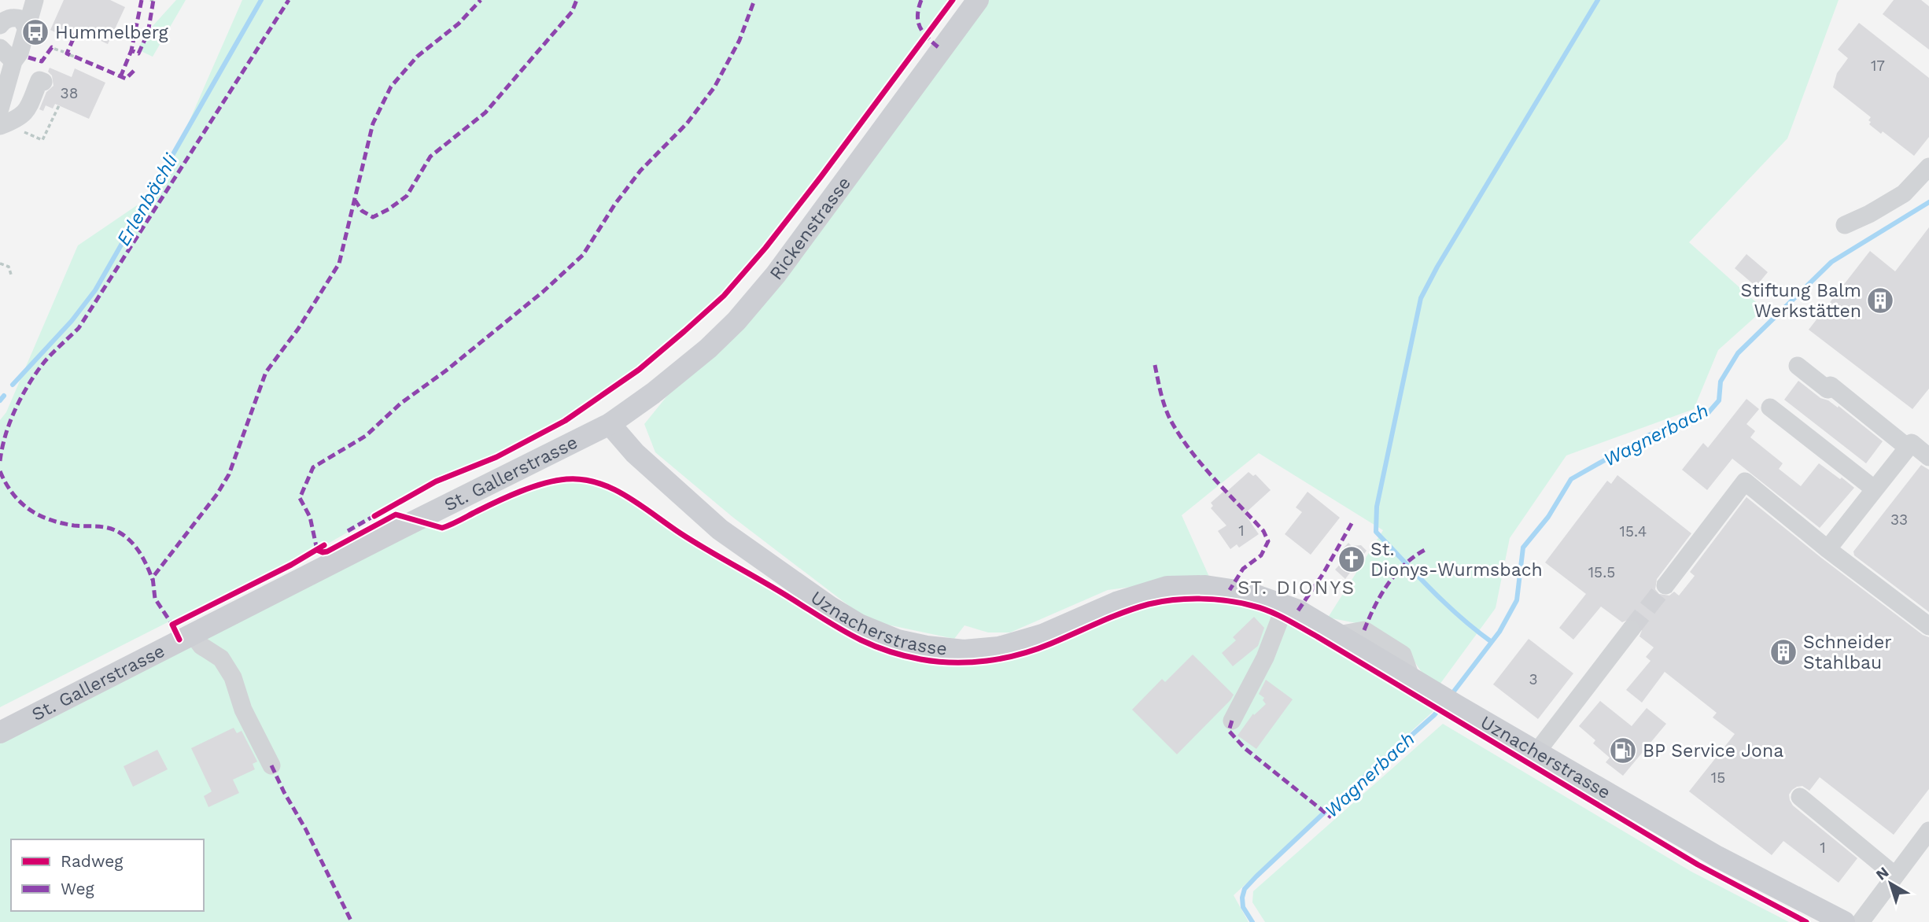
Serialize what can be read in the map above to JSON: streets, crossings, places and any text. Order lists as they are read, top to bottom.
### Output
{
  "streets": {
    "main road": ["Rickenstrasse", "St. Gallerstrasse", "Uznacherstrasse"]
  },
  "crossings": [
    ["Rickenstrasse", "St. Gallerstrasse"],
    ["Rickenstrasse", "Uznacherstrasse"],
    ["St. Gallerstrasse", "Uznacherstrasse"]
  ],
  "districts": ["ST. DIONYS"],
  "water": ["Erlenbächli", "Wagnerbach"],
  "places": {
    "bus stop": ["Hummelberg"],
    "building": ["Stiftung Balm Werkstätten", "Schneider Stahlbau"],
    "church": ["St. Dionys-Wurmsbach"],
    "fuel station": ["BP Service Jona"]
  },
  "house_numbers": [
    "17",
    "38",
    "33",
    "1",
    "15.4",
    "15.5",
    "3",
    "15",
    "1"
  ],
  "legend": ["Radweg", "Weg"],
  "north": "top left"
}
